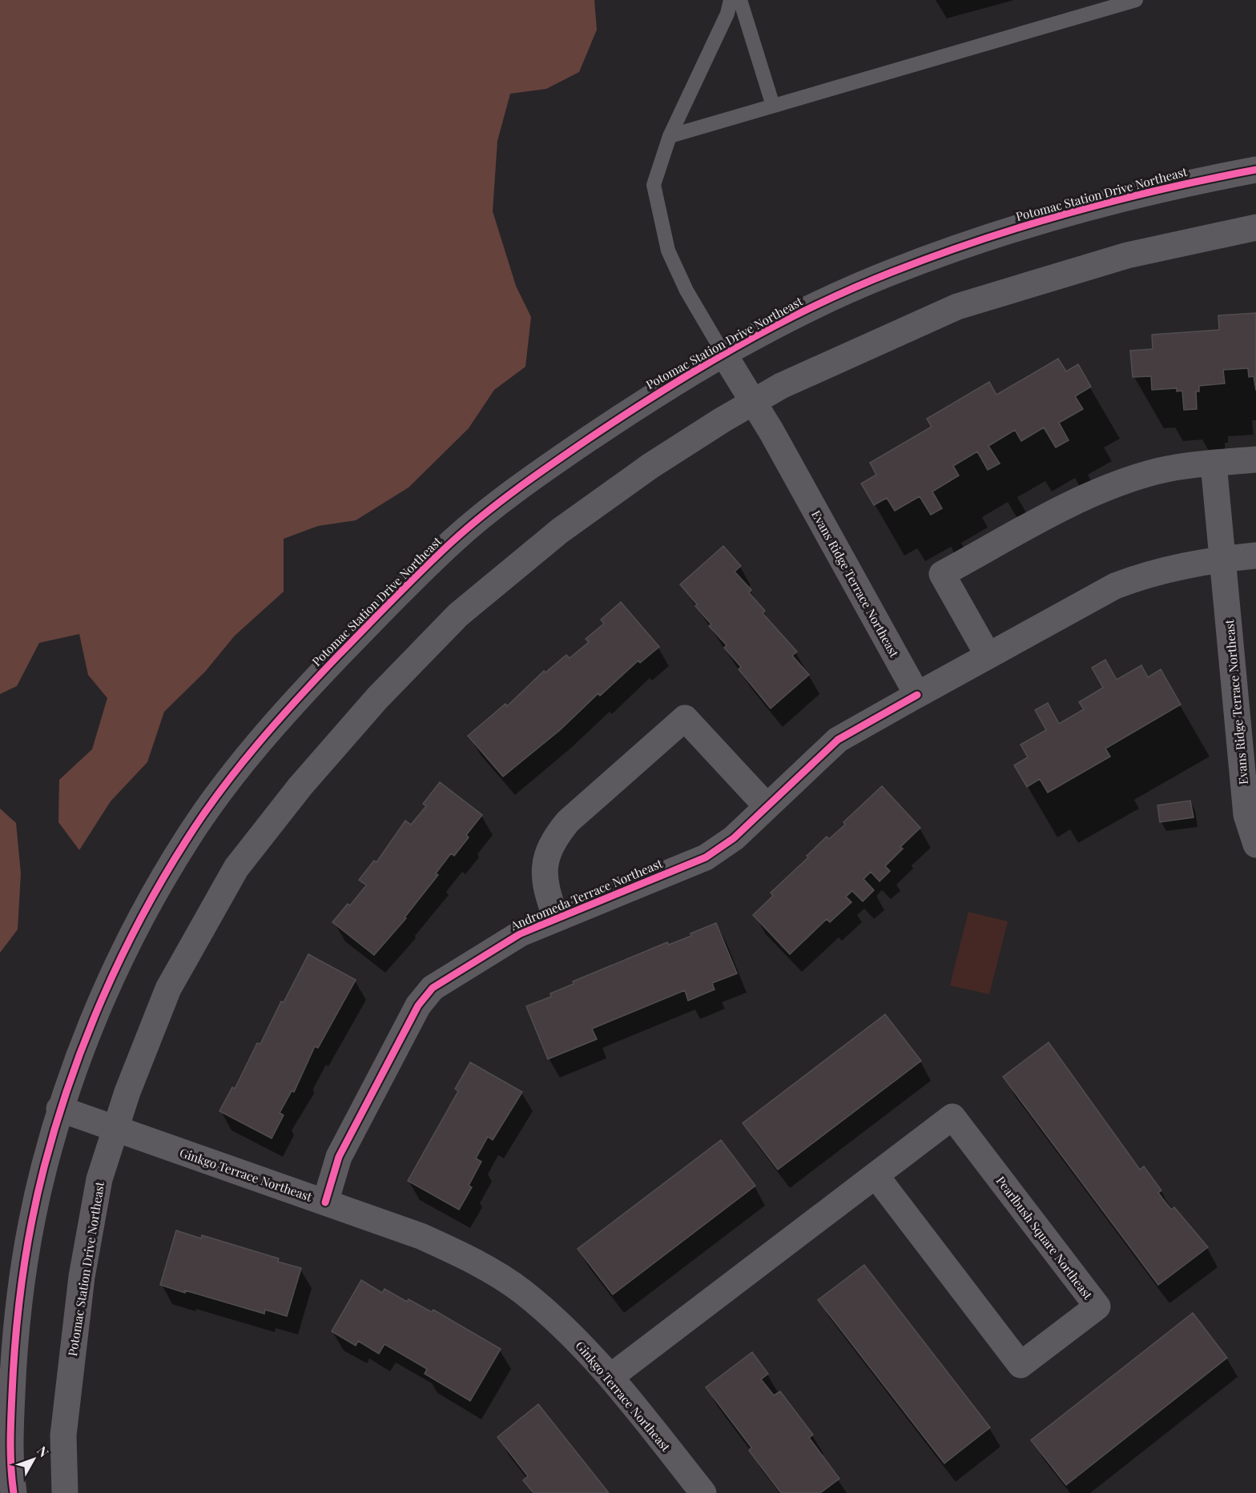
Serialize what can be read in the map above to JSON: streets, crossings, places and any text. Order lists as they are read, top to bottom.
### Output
{
  "streets": {
    "street": [
      "Potomac Station Drive Northeast",
      "Evans Ridge Terrace Northeast",
      "Andromeda Terrace Northeast",
      "Ginkgo Terrace Northeast",
      "Pearlbush Square Northeast"
    ]
  },
  "crossings": [
    ["Potomac Station Drive Northeast", "Evans Ridge Terrace Northeast"],
    ["Potomac Station Drive Northeast", "Ginkgo Terrace Northeast"],
    ["Evans Ridge Terrace Northeast", "Andromeda Terrace Northeast"],
    ["Andromeda Terrace Northeast", "Ginkgo Terrace Northeast"],
    ["Ginkgo Terrace Northeast", "Pearlbush Square Northeast"]
  ],
  "north": "top right"
}
